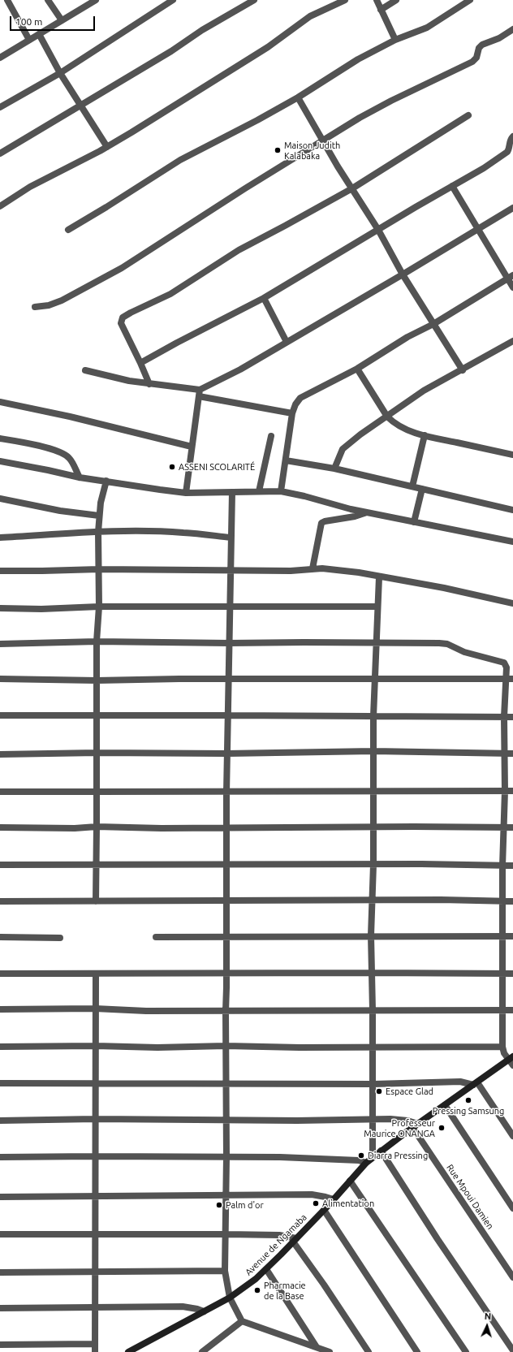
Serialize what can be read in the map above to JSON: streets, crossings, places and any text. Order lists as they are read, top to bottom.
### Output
{
  "streets": {
    "main road": ["Avenue de Ngamaba"],
    "street": ["Rue Mpoui Damien"]
  },
  "crossings": [
    ["Rue Mpoui Damien", "Avenue de Ngamaba"]
  ],
  "places": [
    "Maison Judith Kalabaka",
    "ASSENI SCOLARITÉ",
    "Espace Glad",
    "Pressing Samsung",
    "Professeur Maurice ONANGA",
    "Diarra Pressing",
    "Alimentation",
    "Palm d'or",
    "Pharmacie de la Base"
  ],
  "scale_bar": "100 m",
  "north": "top"
}
